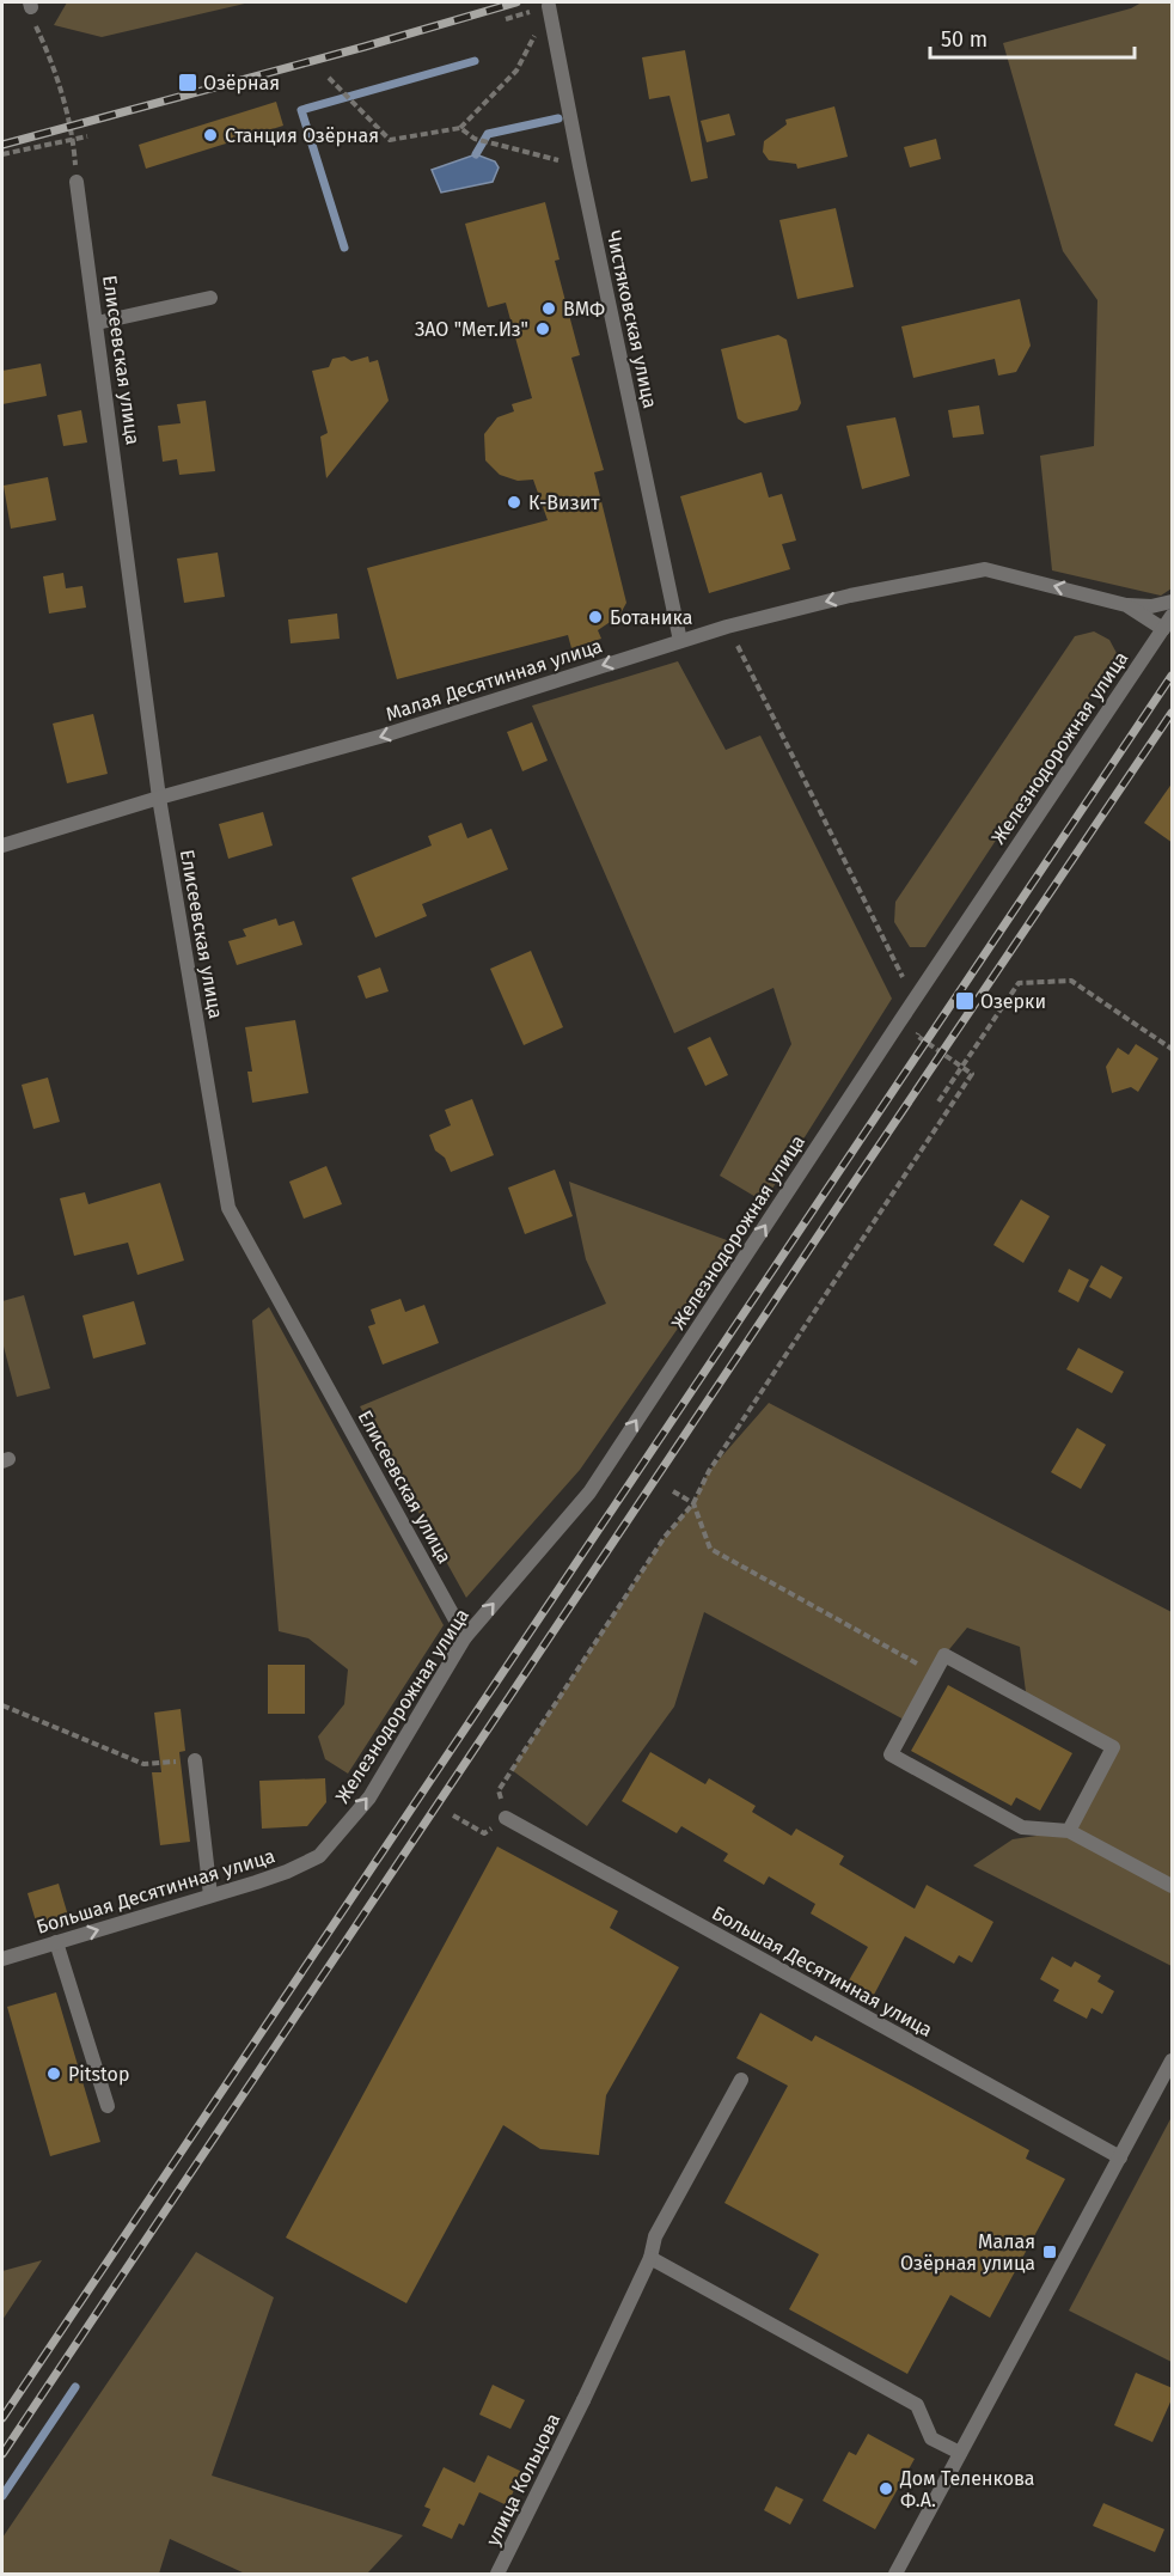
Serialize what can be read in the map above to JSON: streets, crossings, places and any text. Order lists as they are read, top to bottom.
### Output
{
  "streets": {
    "street": [
      "Чистяковская улица",
      "Елисеевская улица",
      "Малая Десятинная улица",
      "Железнодорожная улица",
      "Большая Десятинная улица",
      "улица Кольцова"
    ]
  },
  "crossings": [
    ["Чистяковская улица", "Малая Десятинная улица"],
    ["Елисеевская улица", "Малая Десятинная улица"],
    ["Елисеевская улица", "Железнодорожная улица"],
    ["Малая Десятинная улица", "Железнодорожная улица"],
    ["Железнодорожная улица", "Большая Десятинная улица"]
  ],
  "one_way": ["Малая Десятинная улица", "Железнодорожная улица"],
  "places": {
    "transit": ["Озёрная", "Озерки", "Малая Озёрная улица"],
    "other": [
      "Станция Озёрная",
      "ВМФ",
      "ЗАО \"Мет.Из\"",
      "К-Визит",
      "Ботаника",
      "Pitstop",
      "Дом Теленкова Ф.А."
    ]
  },
  "scale_bar": "50 m"
}
